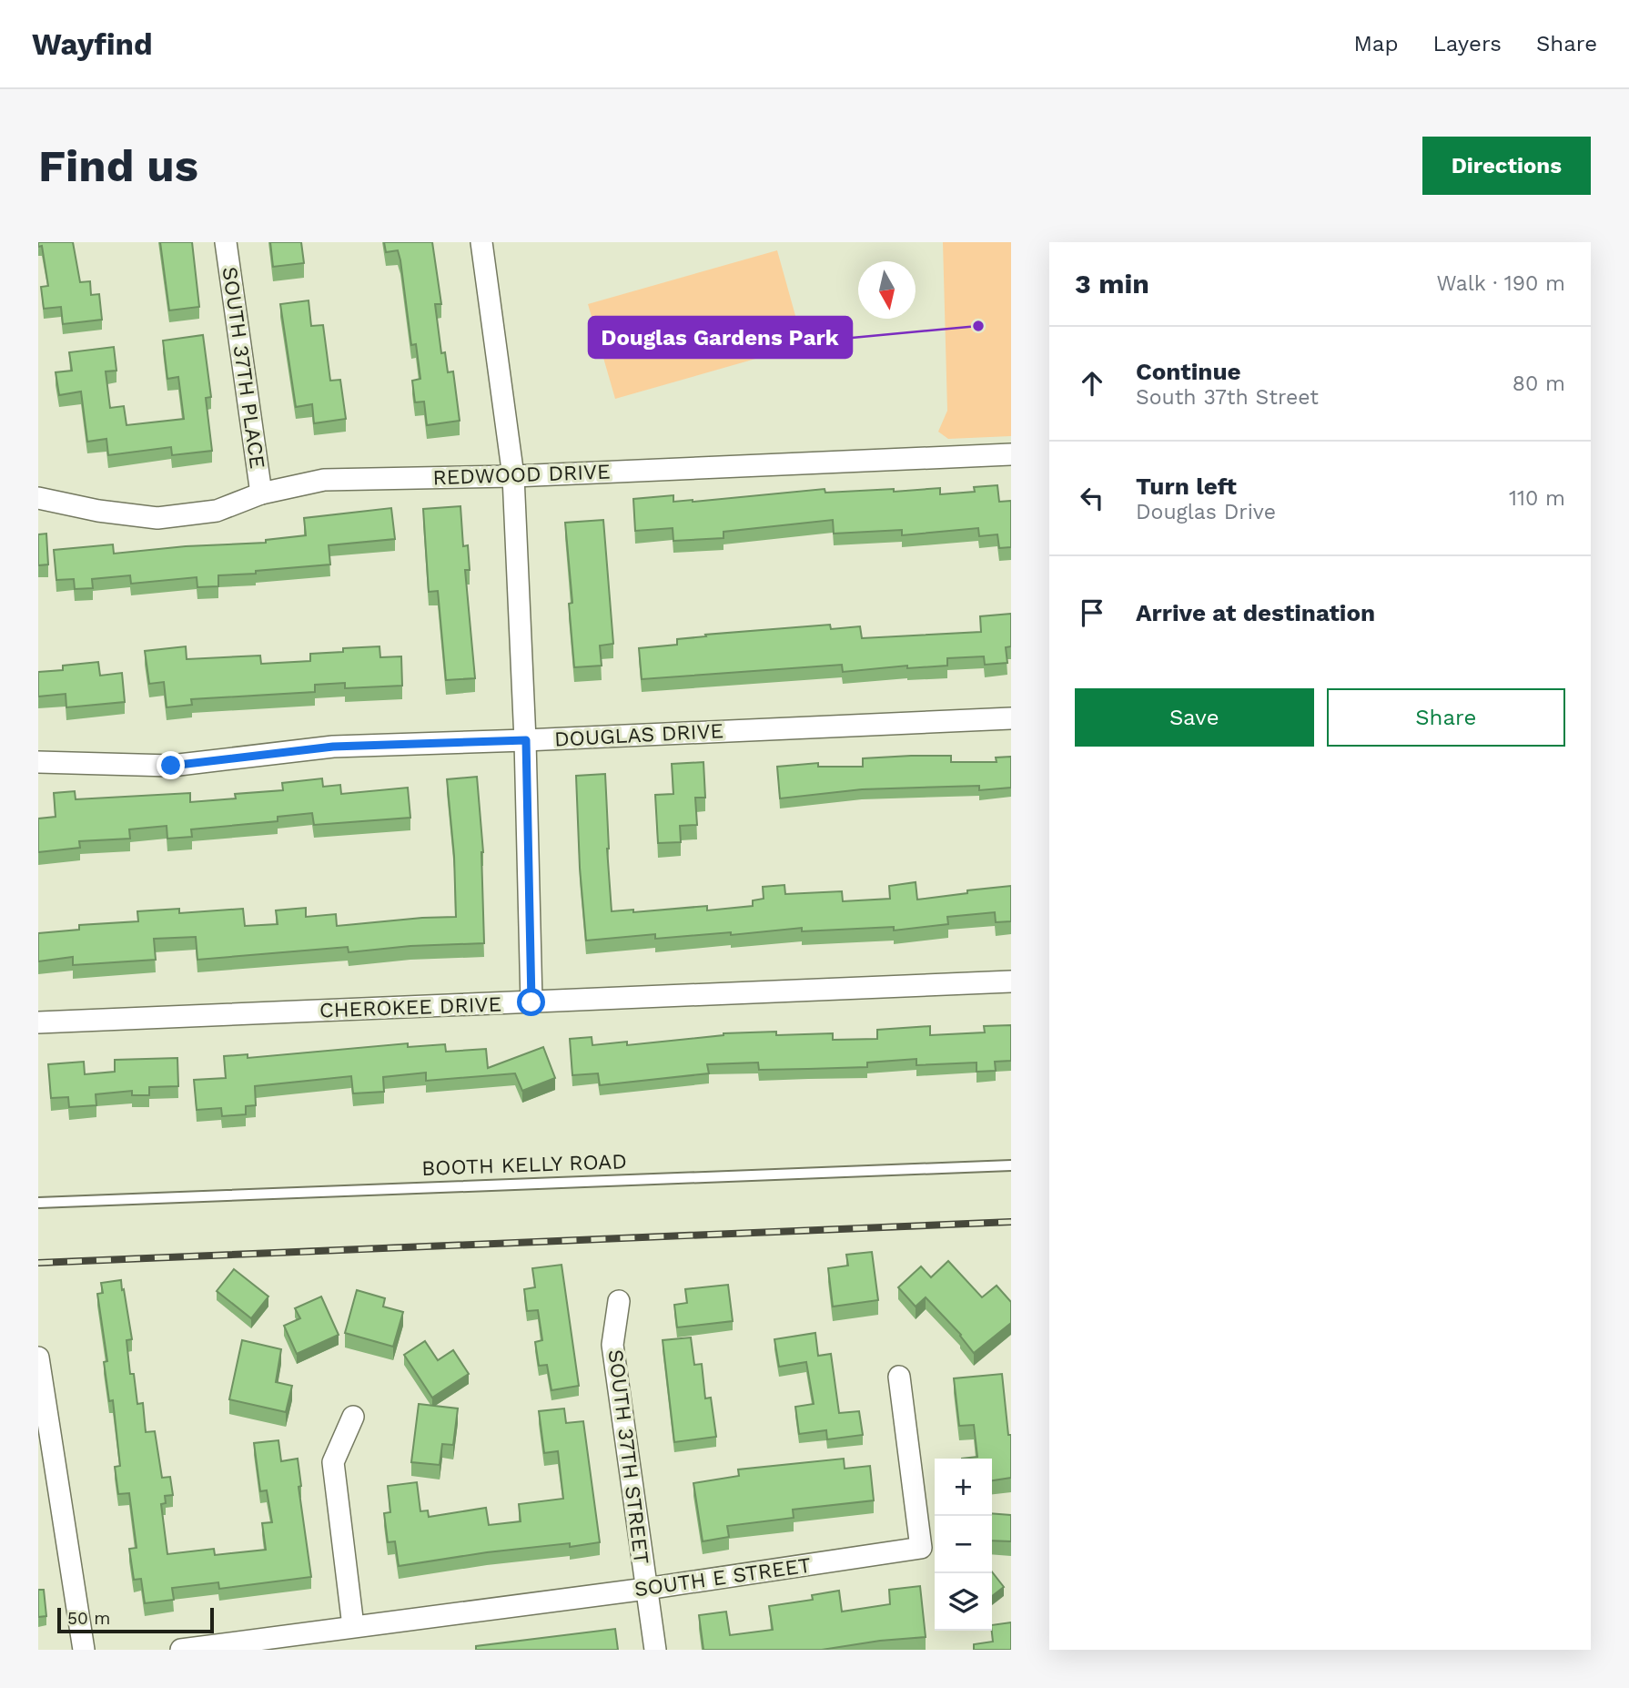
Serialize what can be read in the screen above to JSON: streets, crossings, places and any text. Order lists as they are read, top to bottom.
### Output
{
  "streets": {
    "street": [
      "SOUTH 37TH PLACE",
      "REDWOOD DRIVE",
      "DOUGLAS DRIVE",
      "CHEROKEE DRIVE",
      "SOUTH 37TH STREET",
      "SOUTH E STREET"
    ],
    "lane": ["BOOTH KELLY ROAD"]
  },
  "crossings": [
    ["SOUTH 37TH PLACE", "REDWOOD DRIVE"],
    ["SOUTH 37TH STREET", "SOUTH E STREET"]
  ],
  "places": ["Douglas Gardens Park"],
  "scale_bar": "50 m",
  "north": "bottom",
  "page": {
    "header": "Wayfind",
    "nav": ["Map", "Layers", "Share"],
    "buttons": [
      "Directions",
      ["Save", "Share"]
    ],
    "title": "Find us",
    "heading": ["3 min", "Walk · 190 m"],
    "list": [
      ["Continue", "South 37th Street", "80 m"],
      ["Turn left", "Douglas Drive", "110 m"],
      "Arrive at destination"
    ],
    "map_buttons": ["+", "−"],
    "scale": "50 m"
  }
}
